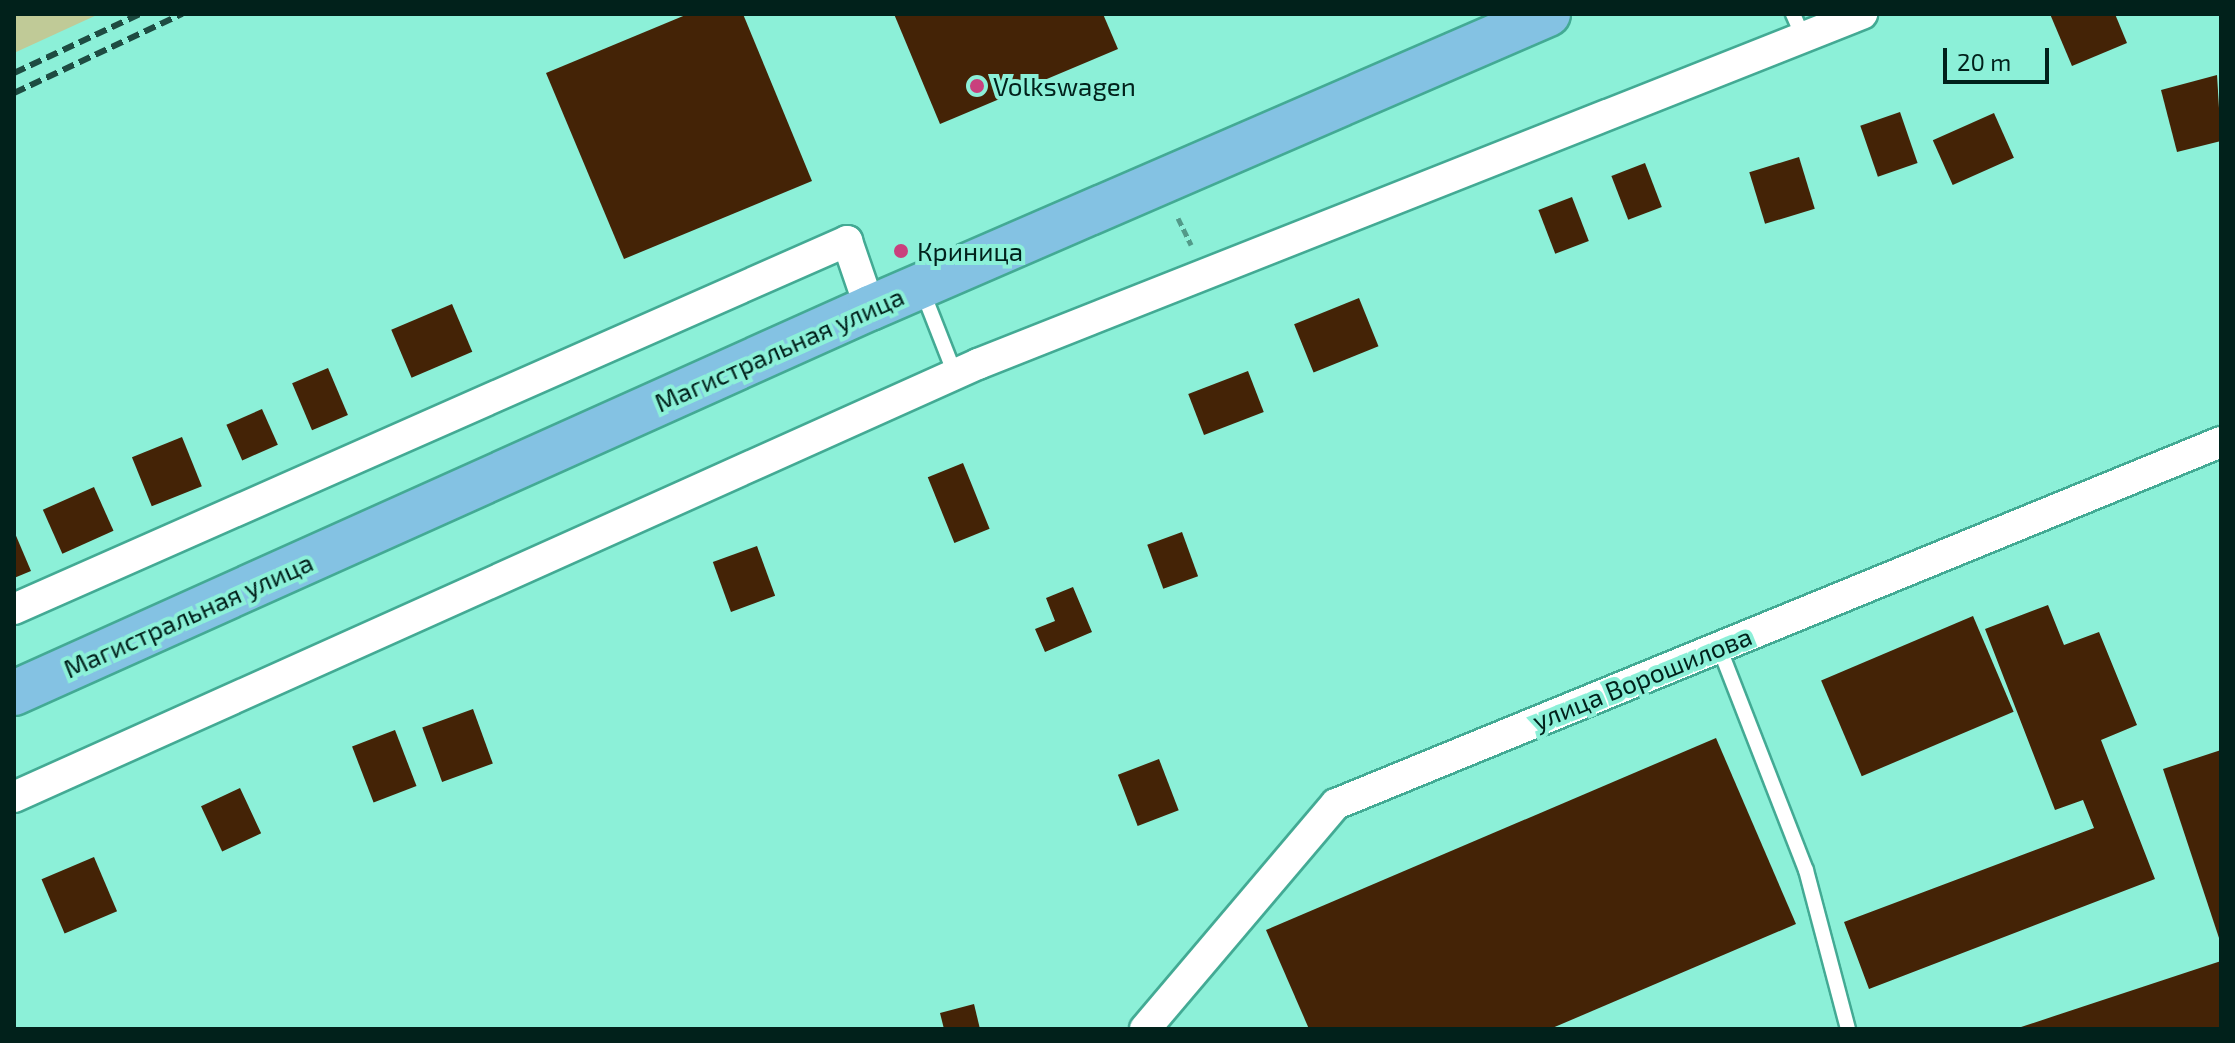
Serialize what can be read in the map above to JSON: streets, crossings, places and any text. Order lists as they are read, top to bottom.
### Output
{
  "streets": {
    "main road": ["Магистральная улица"],
    "street": ["улица Ворошилова"]
  },
  "places": ["Volkswagen", "Криница"],
  "scale_bar": "20 m"
}
